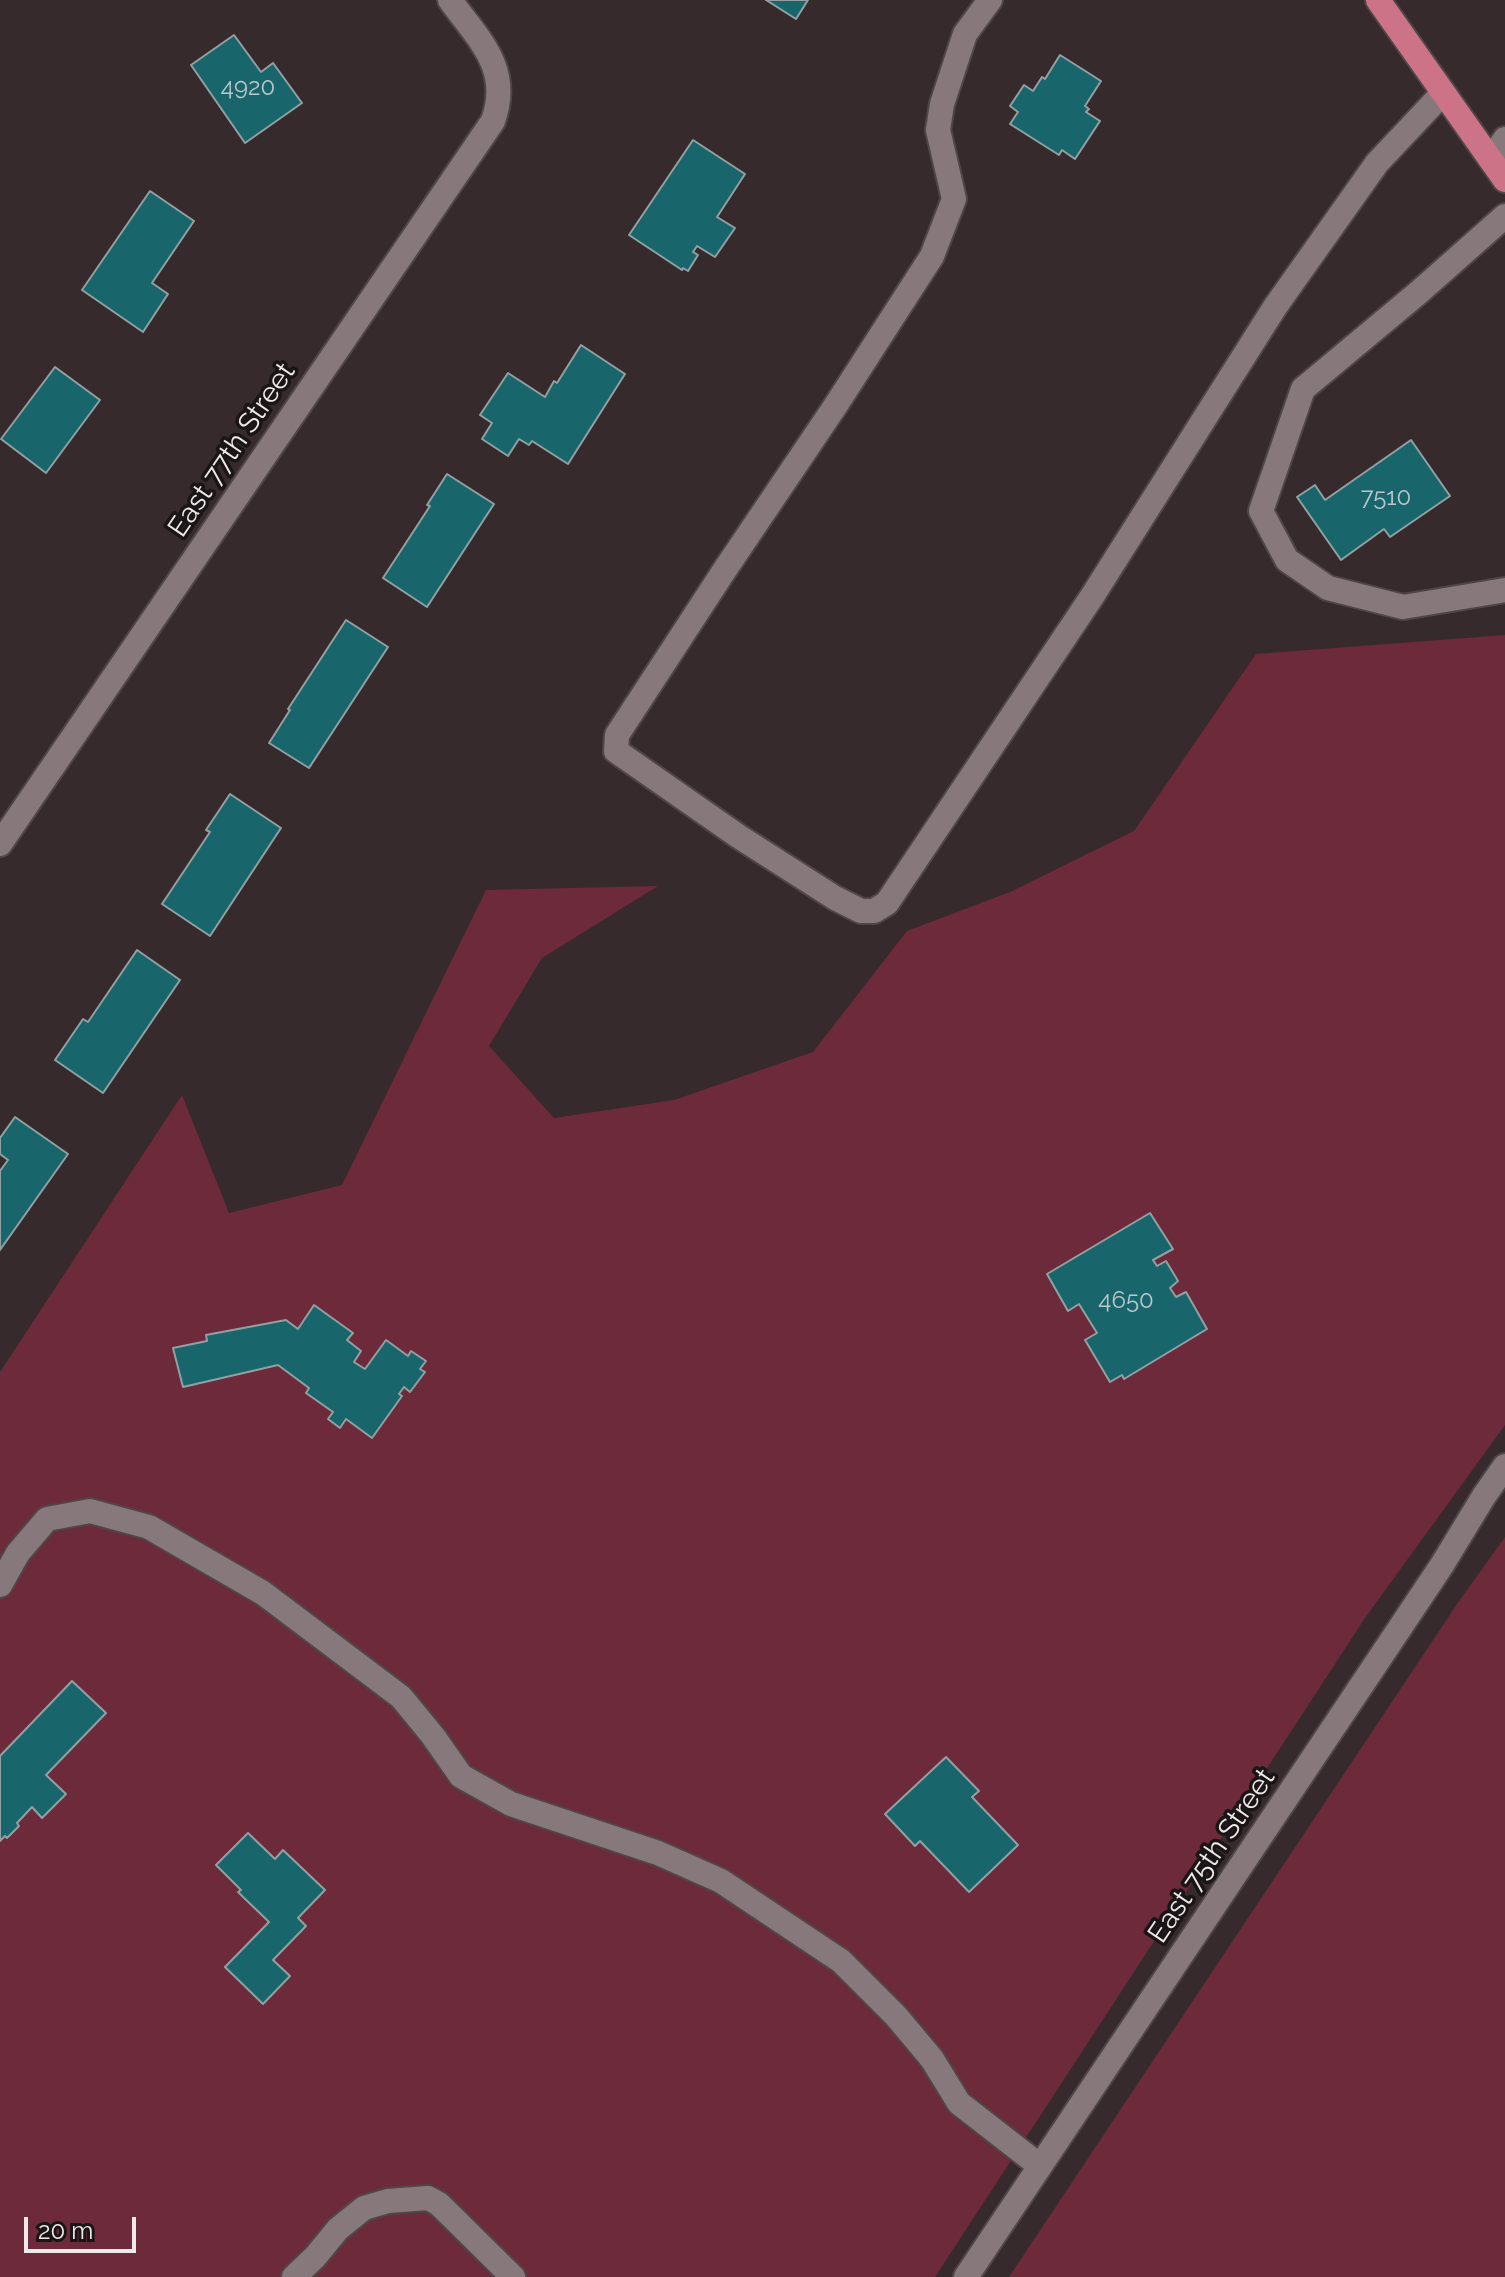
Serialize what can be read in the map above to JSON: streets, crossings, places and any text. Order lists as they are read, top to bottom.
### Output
{
  "streets": {
    "street": ["East 77th Street", "East 75th Street"]
  },
  "house_numbers": ["4920", "7510", "4650"],
  "scale_bar": "20 m"
}
